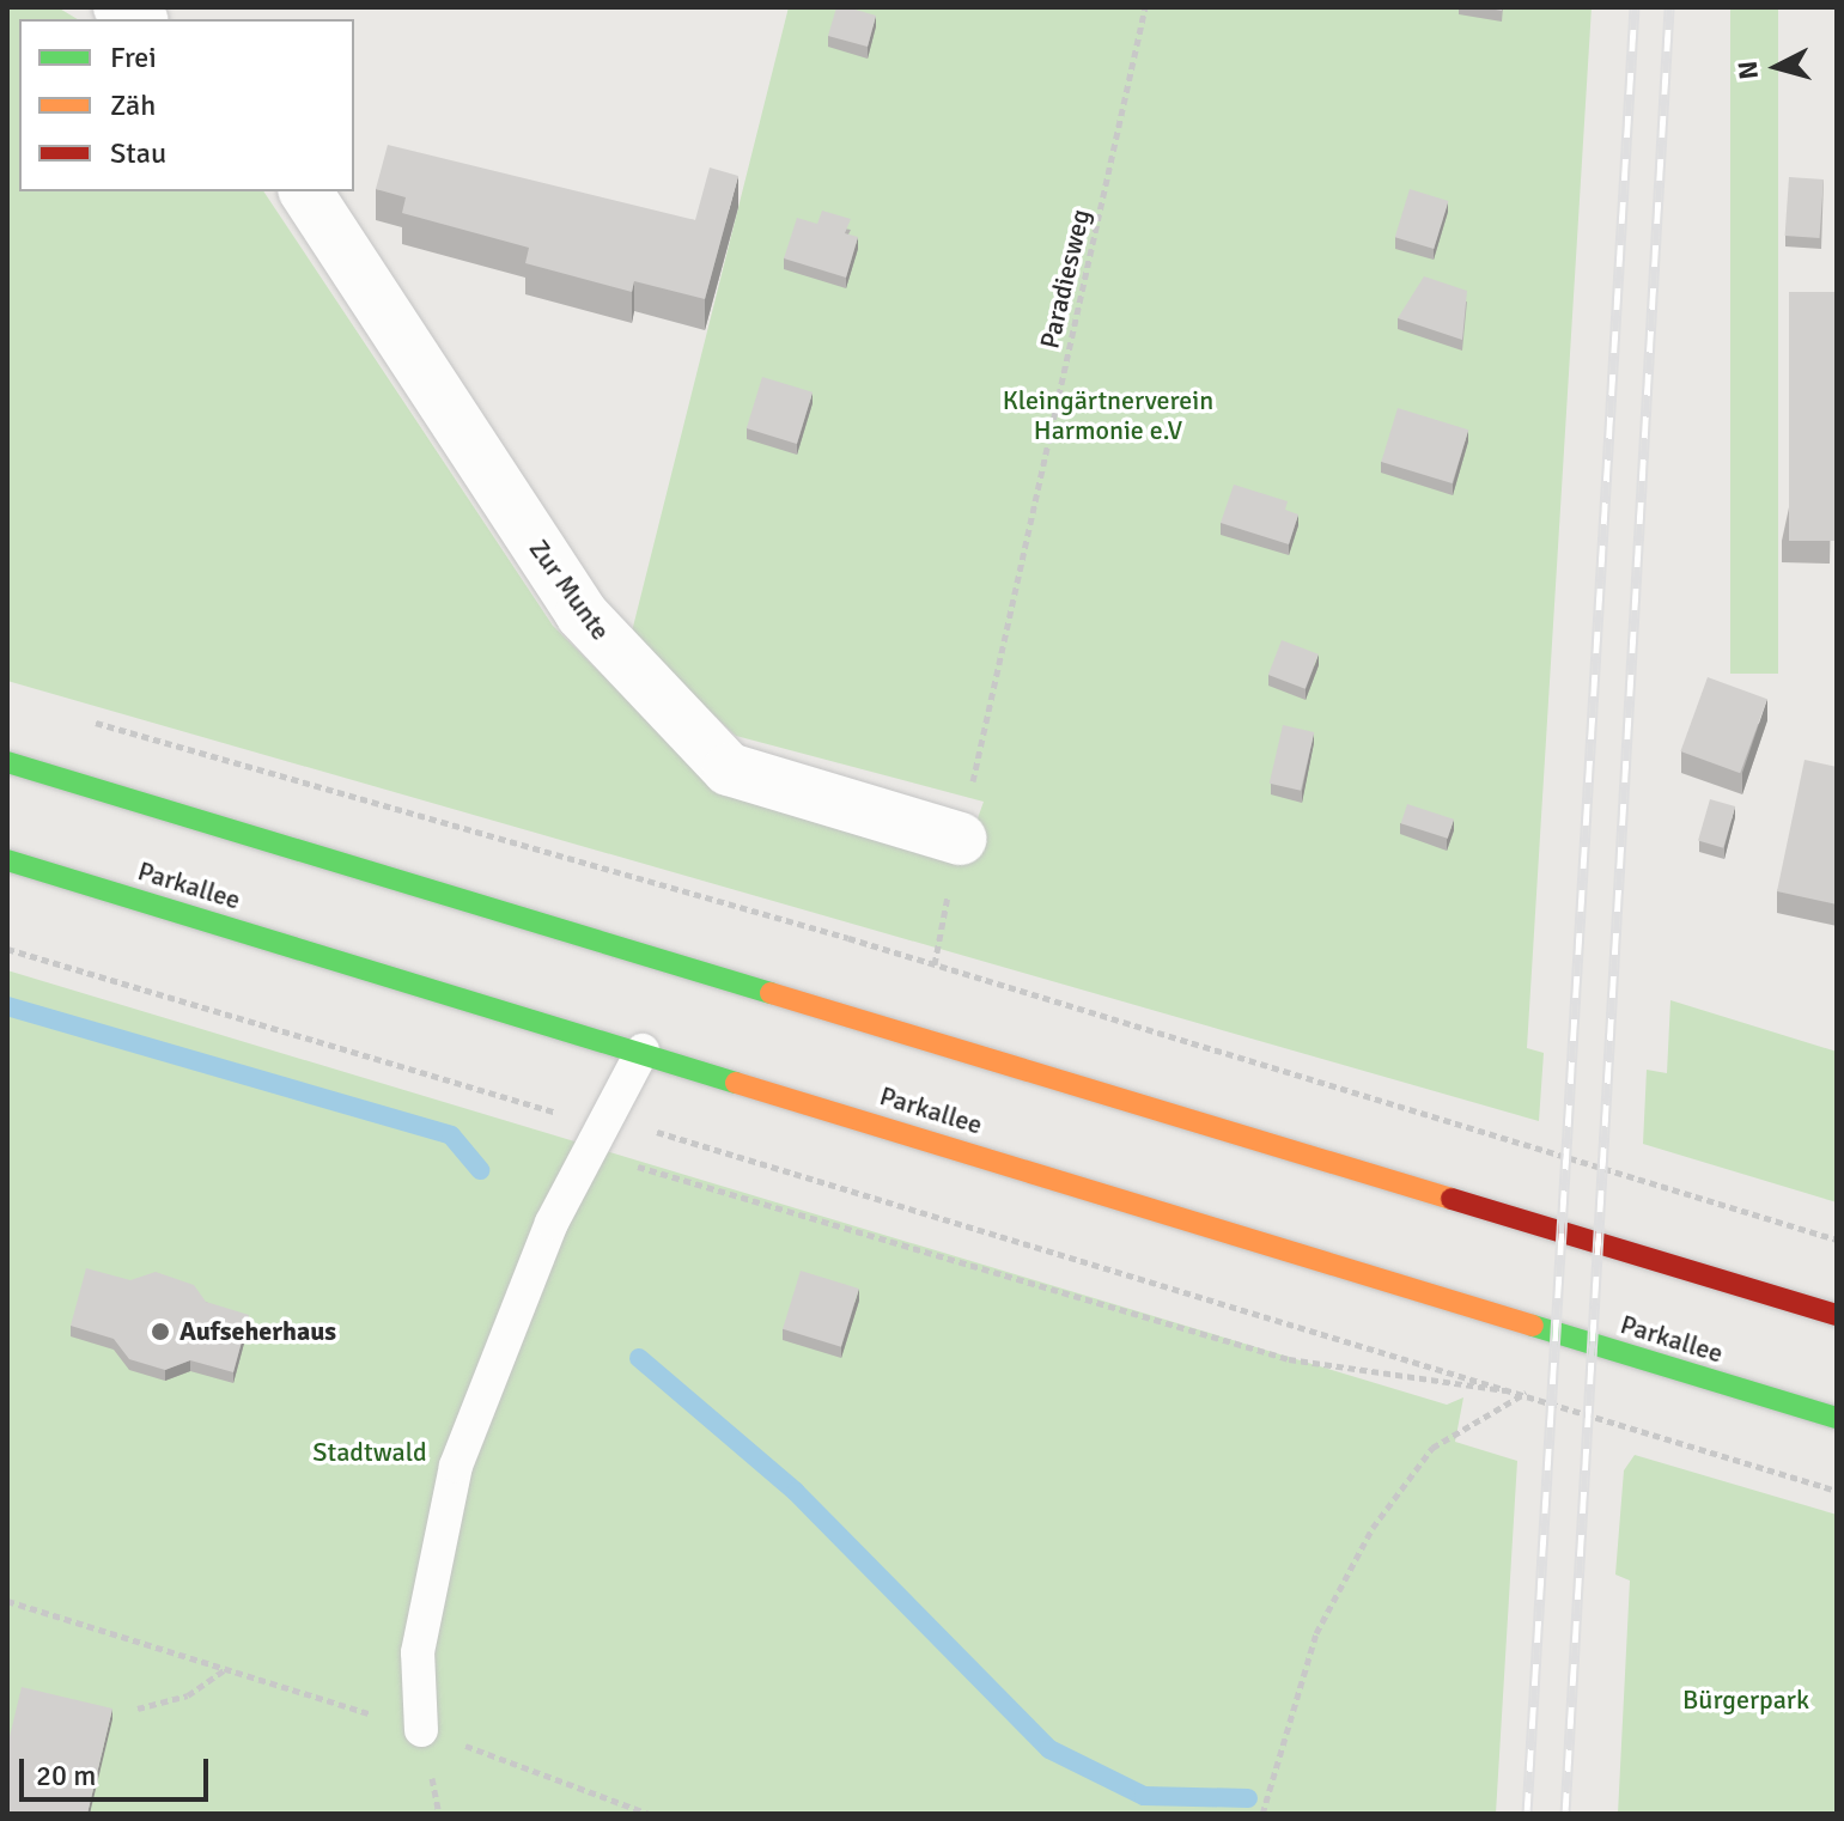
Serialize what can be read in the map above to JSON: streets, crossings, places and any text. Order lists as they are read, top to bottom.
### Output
{
  "streets": {
    "main road": ["Parkallee"],
    "street": ["Zur Munte"],
    "path": ["Paradiesweg"]
  },
  "crossings": [
    ["Paradiesweg", "Zur Munte"]
  ],
  "parks": ["Kleingärtnerverein Harmonie e.V", "Stadtwald", "Bürgerpark"],
  "places": ["Aufseherhaus"],
  "legend": ["Frei", "Zäh", "Stau"],
  "scale_bar": "20 m",
  "north": "left"
}
